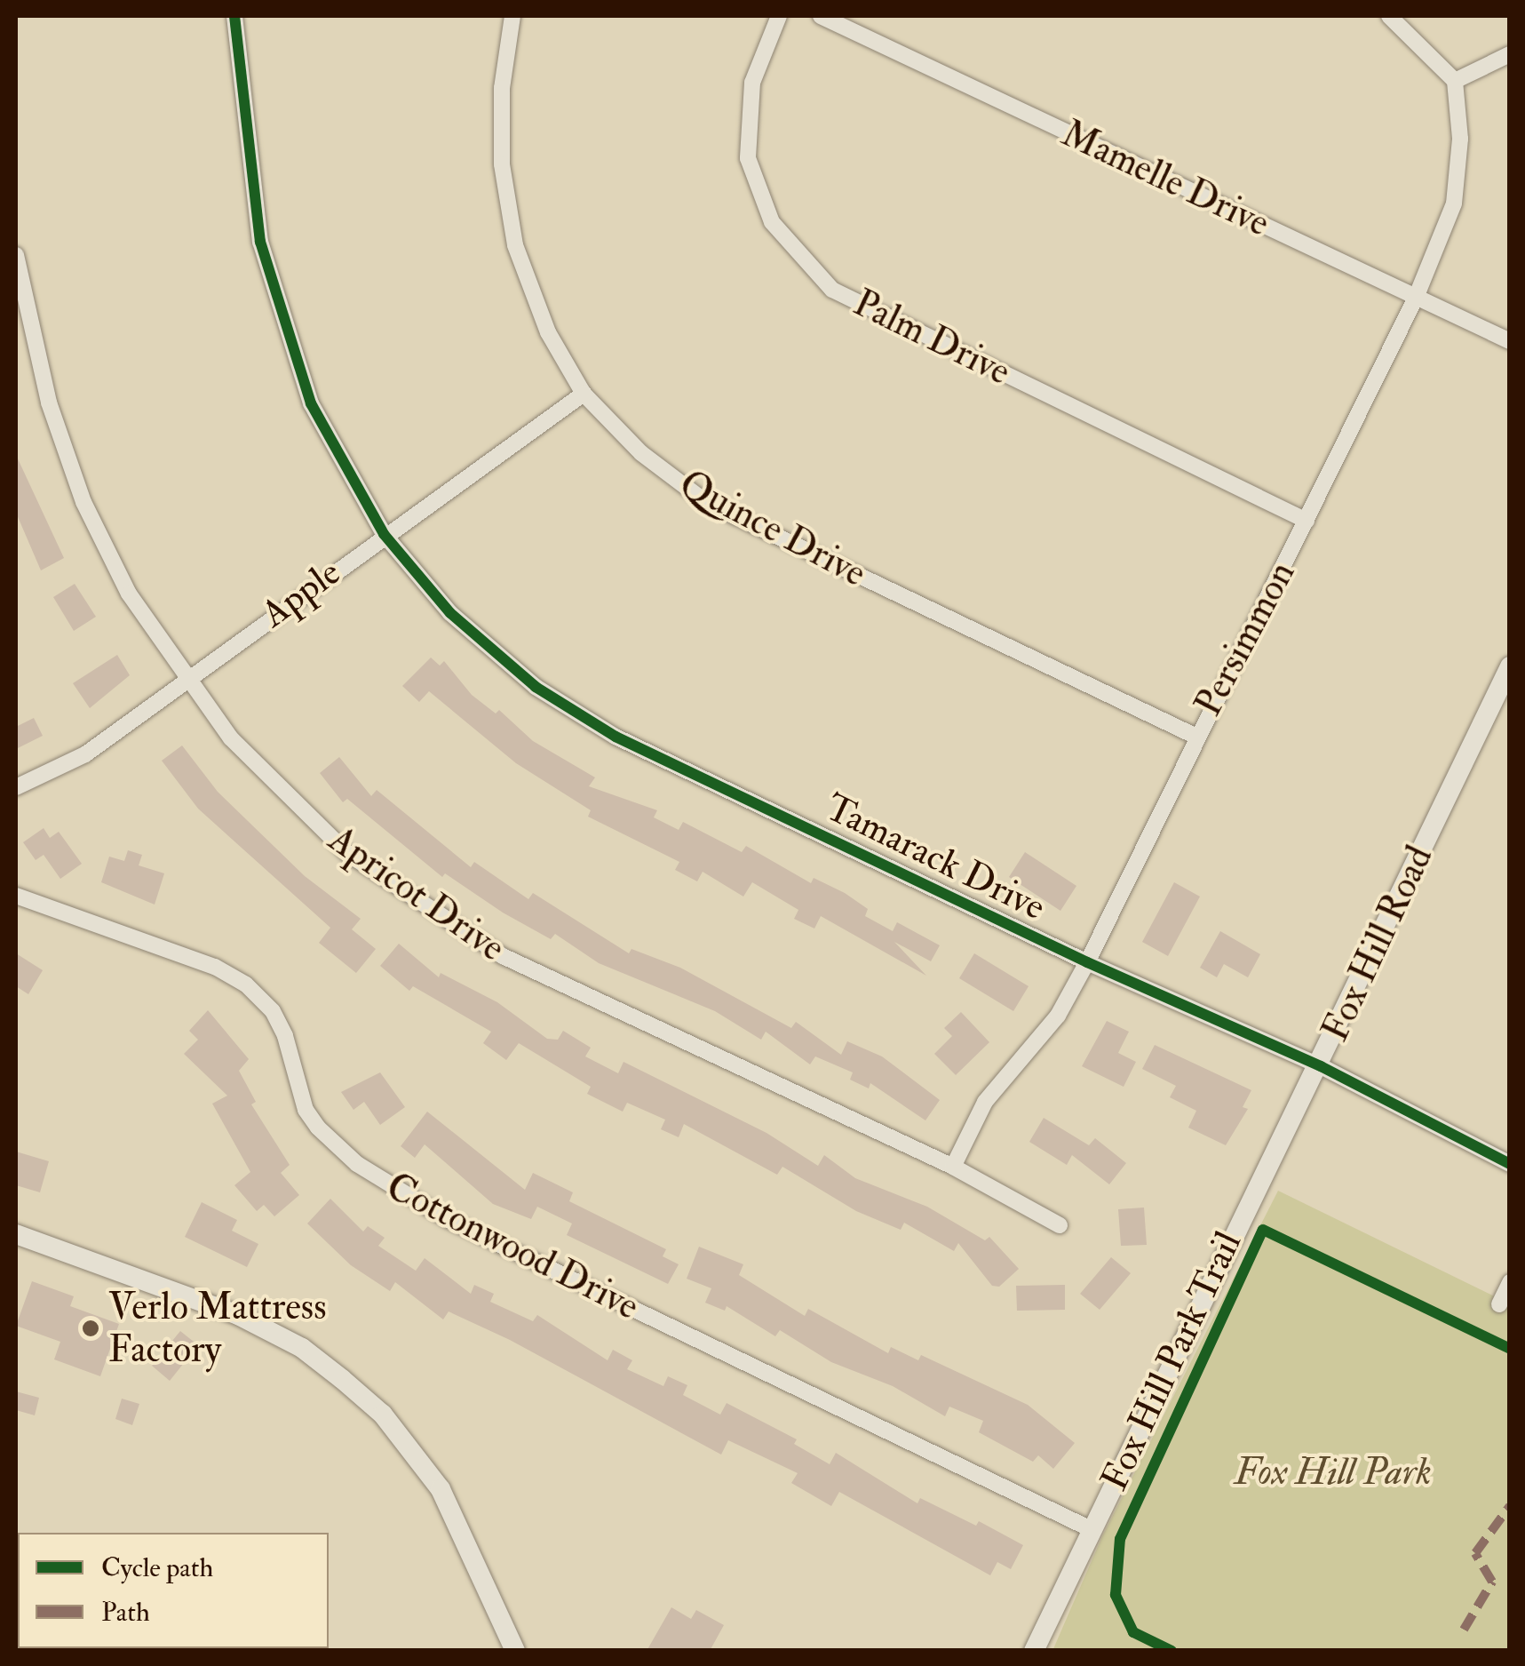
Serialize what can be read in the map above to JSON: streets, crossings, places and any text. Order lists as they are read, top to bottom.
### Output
{
  "streets": {
    "street": [
      "Mamelle Drive",
      "Palm Drive",
      "Quince Drive",
      "Apple",
      "Persimmon",
      "Tamarack Drive",
      "Apricot Drive",
      "Fox Hill Road",
      "Cottonwood Drive"
    ],
    "cycle path": ["Fox Hill Park Trail"]
  },
  "crossings": [
    ["Mamelle Drive", "Persimmon"],
    ["Palm Drive", "Persimmon"],
    ["Quince Drive", "Apple"],
    ["Quince Drive", "Persimmon"],
    ["Apple", "Tamarack Drive"],
    ["Apple", "Apricot Drive"],
    ["Persimmon", "Tamarack Drive"],
    ["Persimmon", "Apricot Drive"],
    ["Tamarack Drive", "Fox Hill Road"],
    ["Fox Hill Road", "Cottonwood Drive"]
  ],
  "parks": ["Fox Hill Park"],
  "places": ["Verlo Mattress Factory"],
  "legend": ["Cycle path", "Path"]
}
